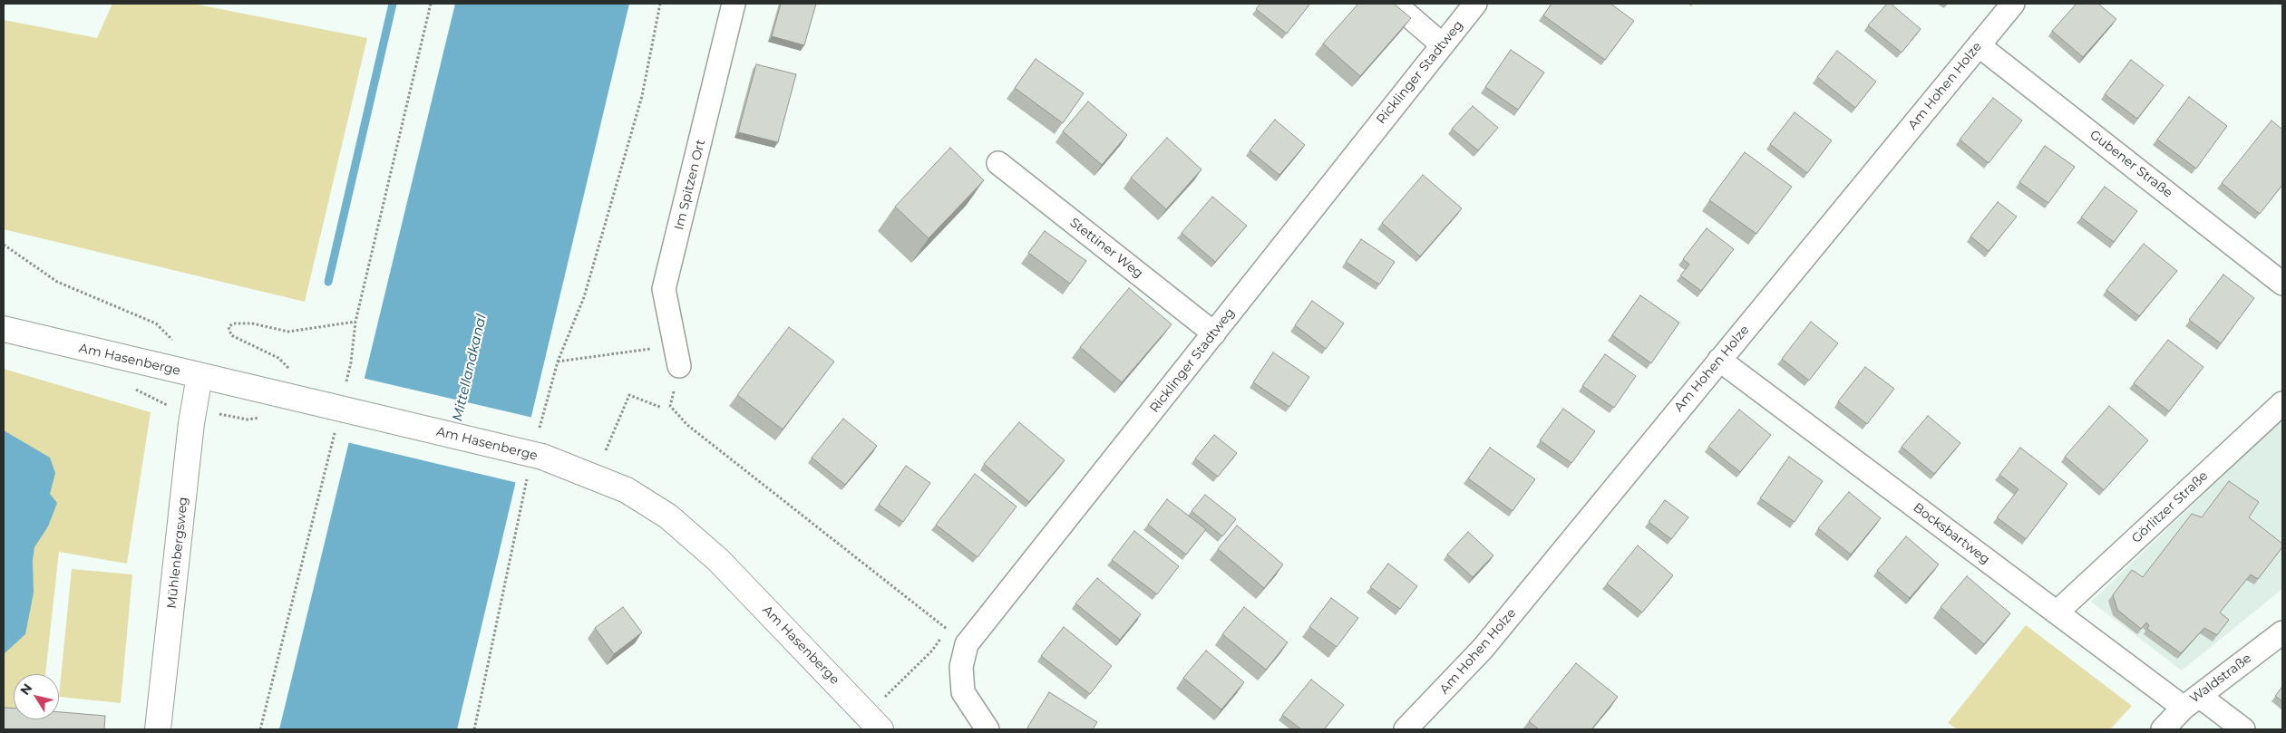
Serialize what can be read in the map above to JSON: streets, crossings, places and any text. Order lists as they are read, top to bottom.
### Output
{
  "streets": {
    "street": [
      "Ricklinger Stadtweg",
      "Am Hohen Holze",
      "Gubener Straße",
      "Im Spitzen Ort",
      "Stettiner Weg",
      "Am Hasenberge",
      "Görlitzer Straße",
      "Bocksbartweg",
      "Mühlenbergsweg",
      "Waldstraße"
    ]
  },
  "crossings": [
    ["Ricklinger Stadtweg", "Stettiner Weg"],
    ["Am Hohen Holze", "Gubener Straße"],
    ["Am Hohen Holze", "Bocksbartweg"],
    ["Am Hasenberge", "Mühlenbergsweg"],
    ["Görlitzer Straße", "Bocksbartweg"],
    ["Bocksbartweg", "Waldstraße"]
  ],
  "water": ["Mittellandkanal"],
  "north": "top left"
}
